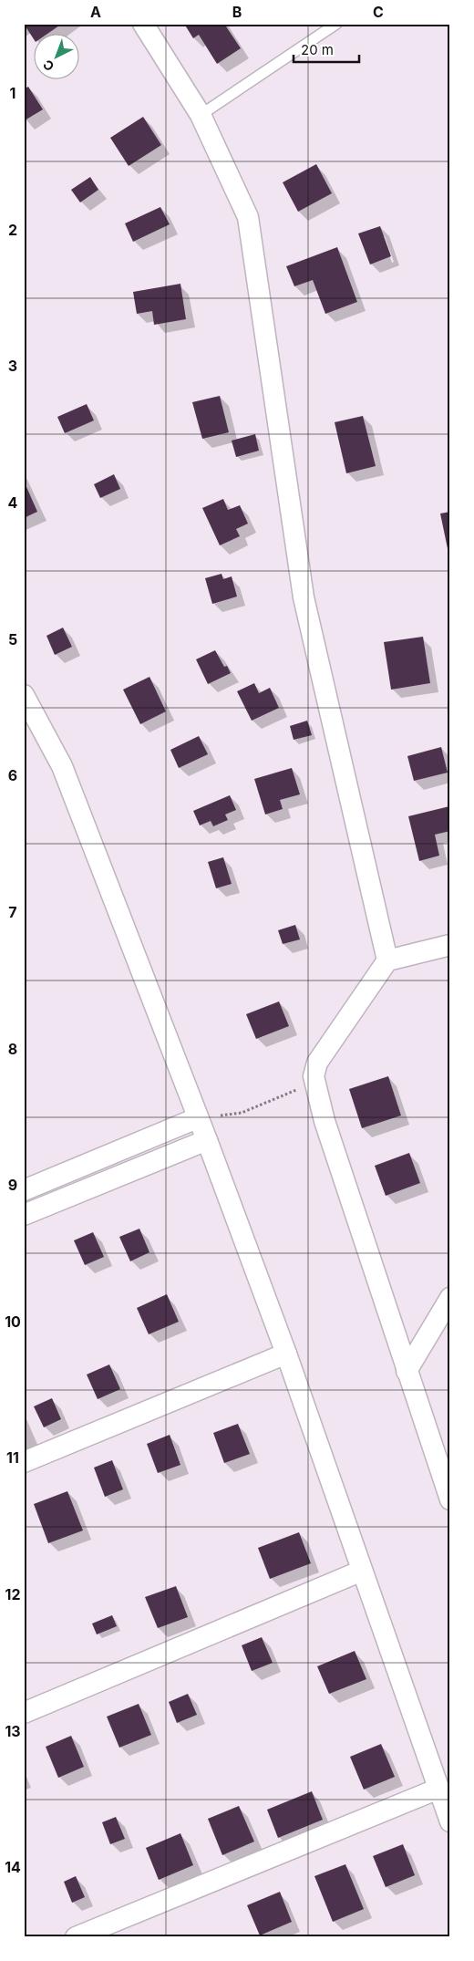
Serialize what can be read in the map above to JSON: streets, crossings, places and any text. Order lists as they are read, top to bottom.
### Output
{
  "scale_bar": "20 m",
  "north": "bottom left",
  "grid": {
    "columns": ["A", "B", "C"],
    "rows": [
      "1",
      "2",
      "3",
      "4",
      "5",
      "6",
      "7",
      "8",
      "9",
      "10",
      "11",
      "12",
      "13",
      "14"
    ]
  }
}
